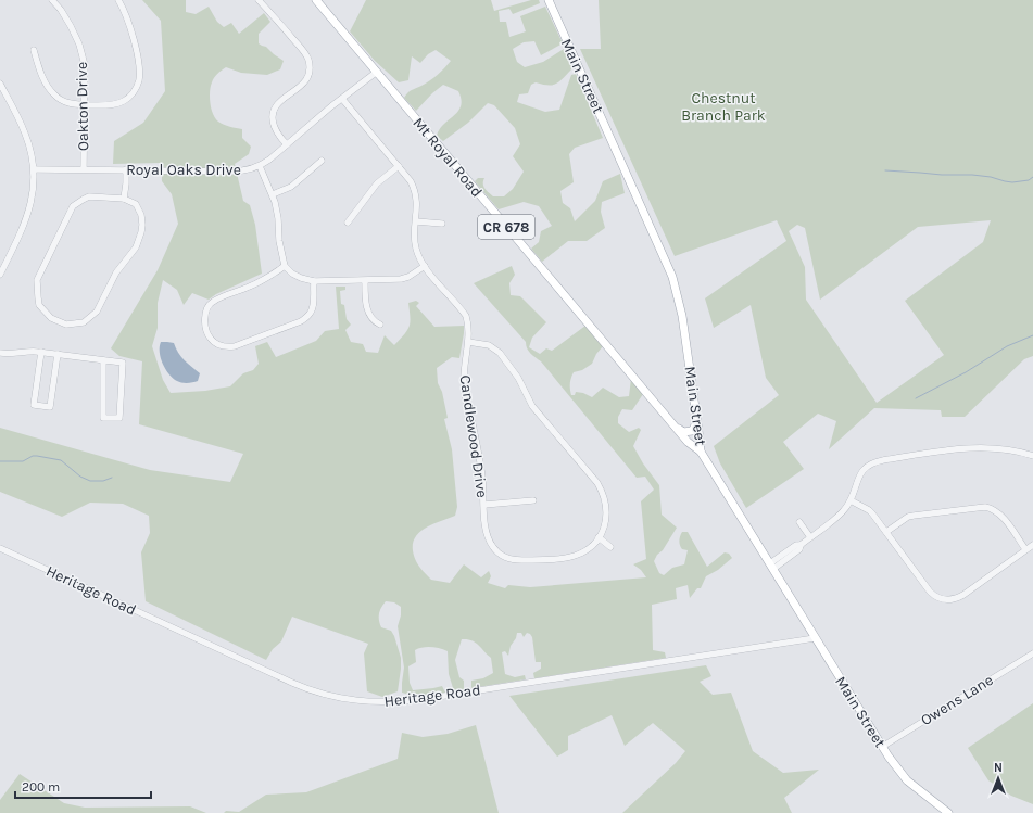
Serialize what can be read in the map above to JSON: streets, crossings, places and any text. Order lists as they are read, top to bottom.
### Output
{
  "streets": {
    "main road": ["Main Street", "Mt Royal Road", "CR 678"],
    "street": [
      "Oakton Drive",
      "Royal Oaks Drive",
      "Candlewood Drive",
      "Heritage Road",
      "Owens Lane"
    ]
  },
  "crossings": [
    ["Main Street", "Mt Royal Road"],
    ["Main Street", "Heritage Road"],
    ["Main Street", "Owens Lane"],
    ["Oakton Drive", "Royal Oaks Drive"],
    ["Mt Royal Road", "Royal Oaks Drive"],
    ["Royal Oaks Drive", "Candlewood Drive"]
  ],
  "parks": ["Chestnut Branch Park"],
  "scale_bar": "200 m",
  "north": "top"
}
